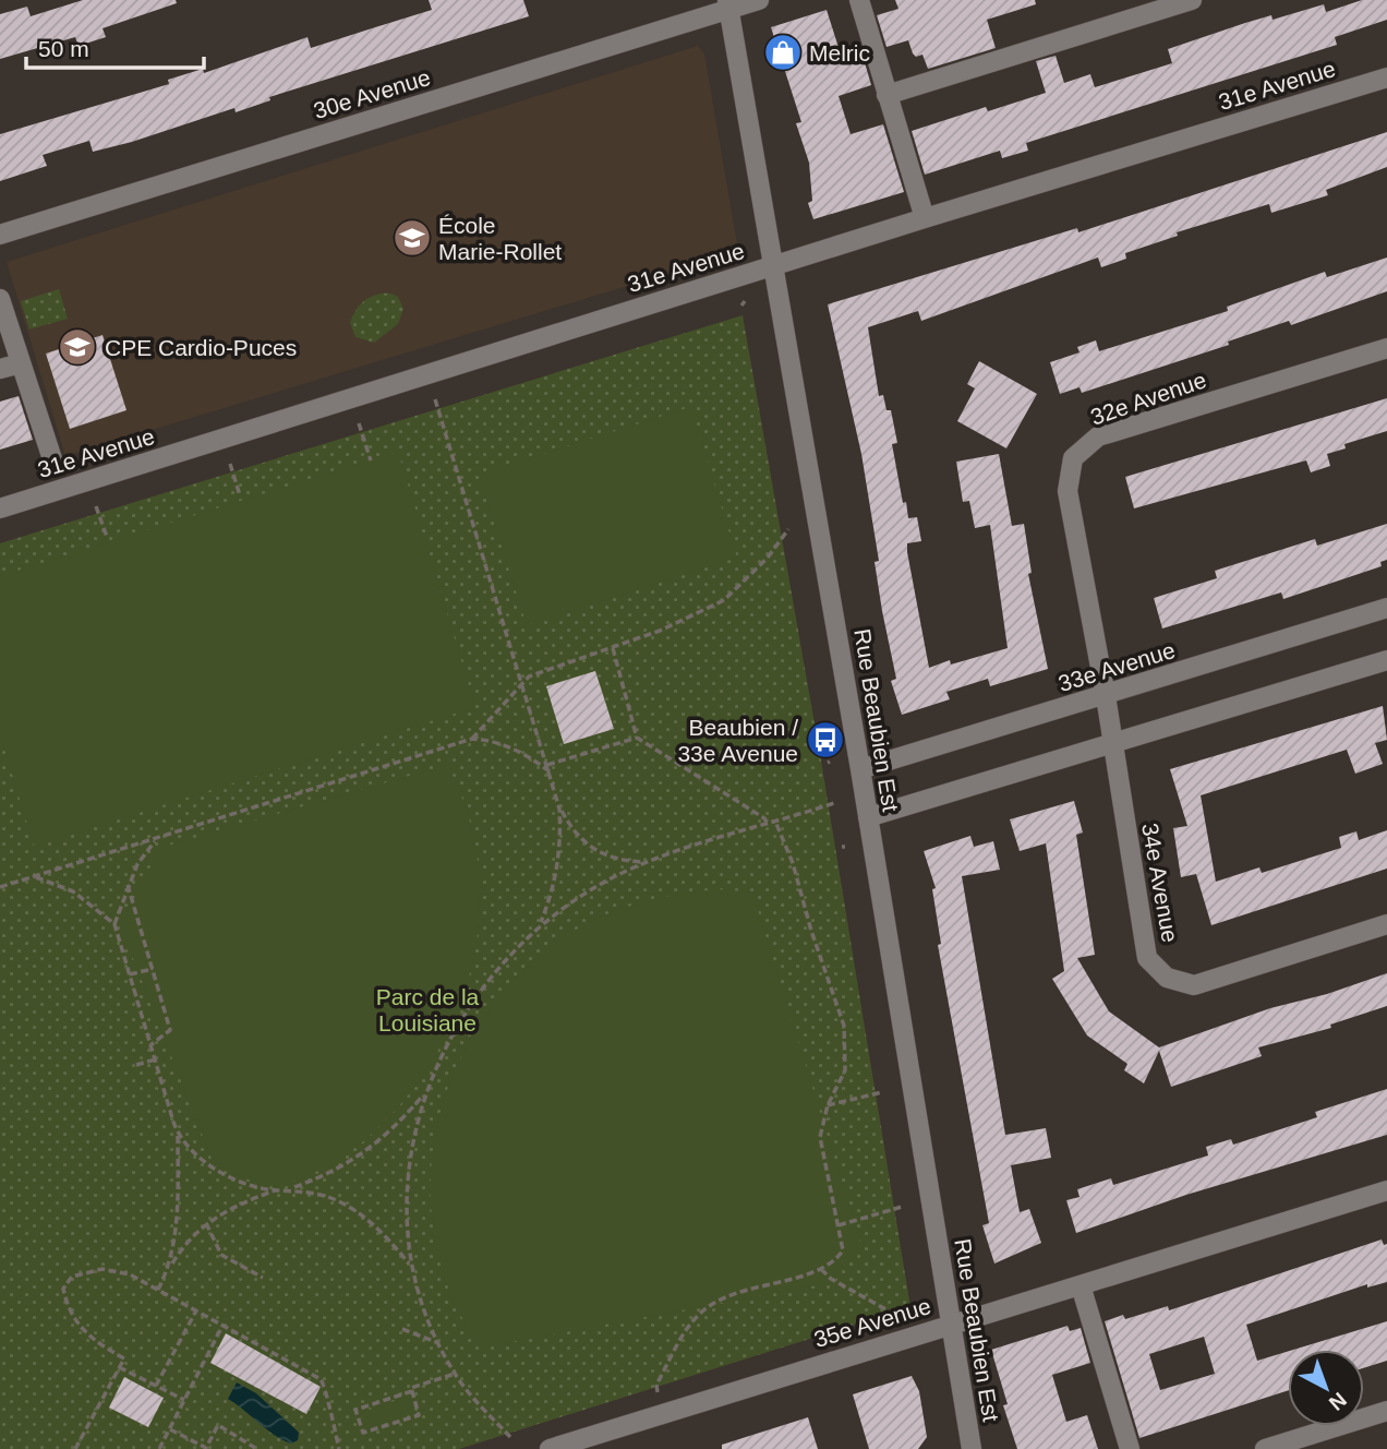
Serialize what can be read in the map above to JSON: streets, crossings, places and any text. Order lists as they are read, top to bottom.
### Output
{
  "streets": {
    "street": [
      "31e Avenue",
      "30e Avenue",
      "32e Avenue",
      "33e Avenue",
      "Rue Beaubien Est",
      "34e Avenue",
      "35e Avenue"
    ]
  },
  "crossings": [
    ["31e Avenue", "Rue Beaubien Est"],
    ["30e Avenue", "Rue Beaubien Est"],
    ["32e Avenue", "33e Avenue"],
    ["32e Avenue", "34e Avenue"],
    ["33e Avenue", "Rue Beaubien Est"],
    ["33e Avenue", "34e Avenue"],
    ["Rue Beaubien Est", "35e Avenue"]
  ],
  "parks": ["Parc de la Louisiane"],
  "places": {
    "shop": ["Melric"],
    "school or university": ["École Marie-Rollet", "CPE Cardio-Puces"],
    "bus stop": ["Beaubien / 33e Avenue"]
  },
  "scale_bar": "50 m",
  "north": "bottom right"
}
